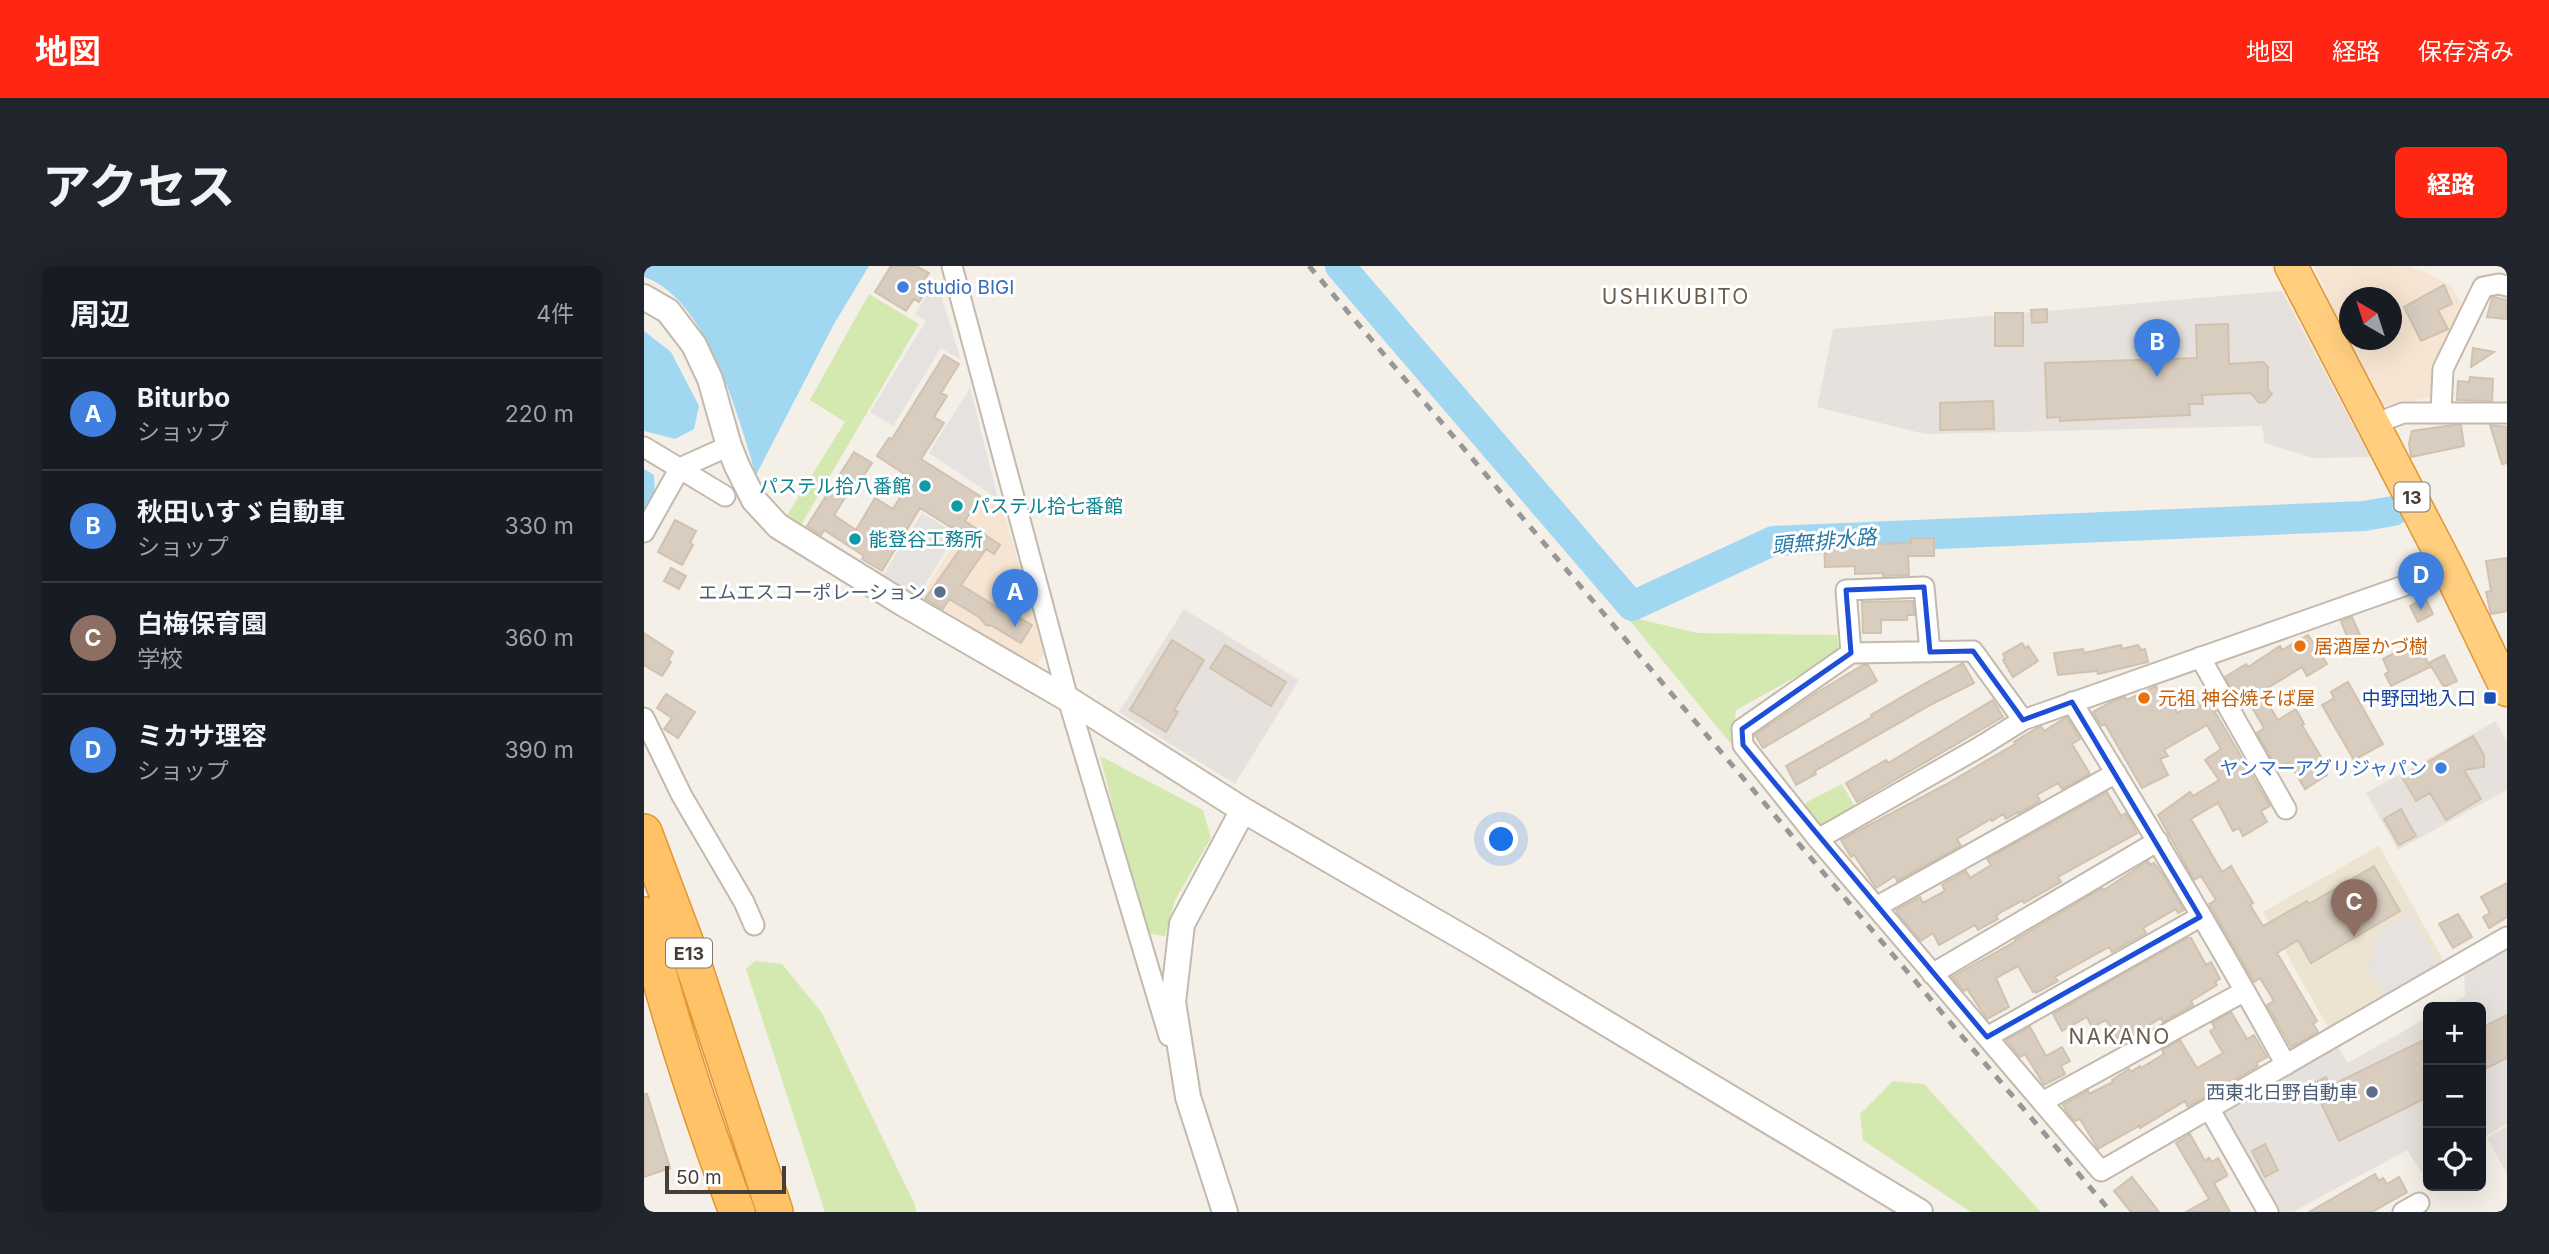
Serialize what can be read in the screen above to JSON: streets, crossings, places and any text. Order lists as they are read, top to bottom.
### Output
{
  "streets": {
    "highway": ["13", "E13"]
  },
  "districts": ["USHIKUBITO", "NAKANO"],
  "water": ["頭無排水路"],
  "places": {
    "other": [
      "studio BIGI",
      "パステル拾八番館",
      "パステル拾七番館",
      "能登谷工務所",
      "エムエスコーポレーション",
      "居酒屋かづ樹",
      "元祖 神谷焼そば屋",
      "ヤンマーアグリジャパン",
      "西東北日野自動車"
    ],
    "transit": ["中野団地入口"]
  },
  "scale_bar": "50 m",
  "north": "top left",
  "page": {
    "header": "地図",
    "nav": ["地図", "経路", "保存済み"],
    "title": "アクセス",
    "buttons": "経路",
    "heading": ["周辺", "4件"],
    "pins": [
      "B",
      "D",
      "A",
      "C"
    ],
    "list": [
      {
        "mark": "A",
        "name": "Biturbo",
        "note": "ショップ",
        "value": "220 m"
      },
      {
        "mark": "B",
        "name": "秋田いすゞ自動車",
        "note": "ショップ",
        "value": "330 m"
      },
      {
        "mark": "C",
        "name": "白梅保育園",
        "note": "学校",
        "value": "360 m"
      },
      {
        "mark": "D",
        "name": "ミカサ理容",
        "note": "ショップ",
        "value": "390 m"
      }
    ],
    "map_buttons": ["+", "−"],
    "scale": "50 m"
  }
}
